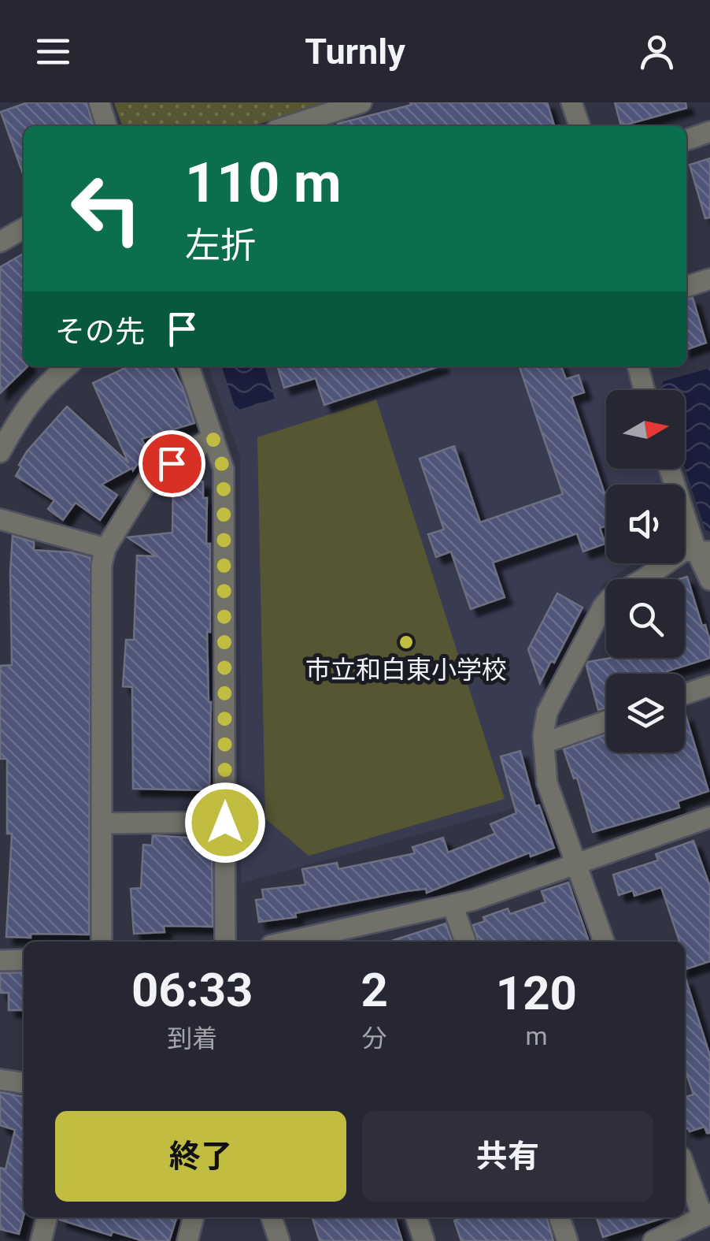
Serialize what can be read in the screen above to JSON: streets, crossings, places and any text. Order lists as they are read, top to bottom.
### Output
{
  "places": ["市立和白東小学校"],
  "north": "right",
  "page": {
    "header": "Turnly",
    "turn": ["110 m", "左折"],
    "then": "その先",
    "eta": [
      "06:33",
      "到着",
      "2",
      "分",
      "120",
      "m"
    ],
    "buttons": ["終了", "共有"]
  }
}
